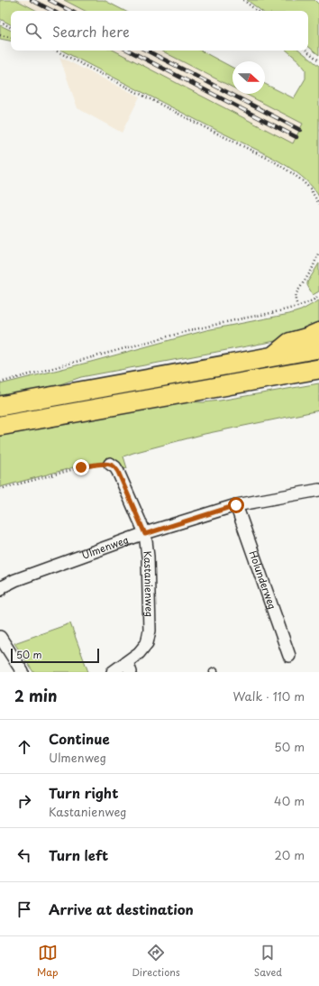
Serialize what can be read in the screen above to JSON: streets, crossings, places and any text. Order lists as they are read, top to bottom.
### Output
{
  "streets": {
    "street": ["Ulmenweg", "Holunderweg", "Kastanienweg"]
  },
  "crossings": [
    ["Ulmenweg", "Holunderweg"],
    ["Ulmenweg", "Kastanienweg"]
  ],
  "scale_bar": "50 m",
  "north": "right",
  "page": {
    "search": "Search here",
    "scale": "50 m",
    "heading": ["2 min", "Walk · 110 m"],
    "list": [
      ["Continue", "Ulmenweg", "50 m"],
      ["Turn right", "Kastanienweg", "40 m"],
      ["Turn left", "20 m"],
      "Arrive at destination"
    ],
    "nav": ["Map", "Directions", "Saved"]
  }
}
